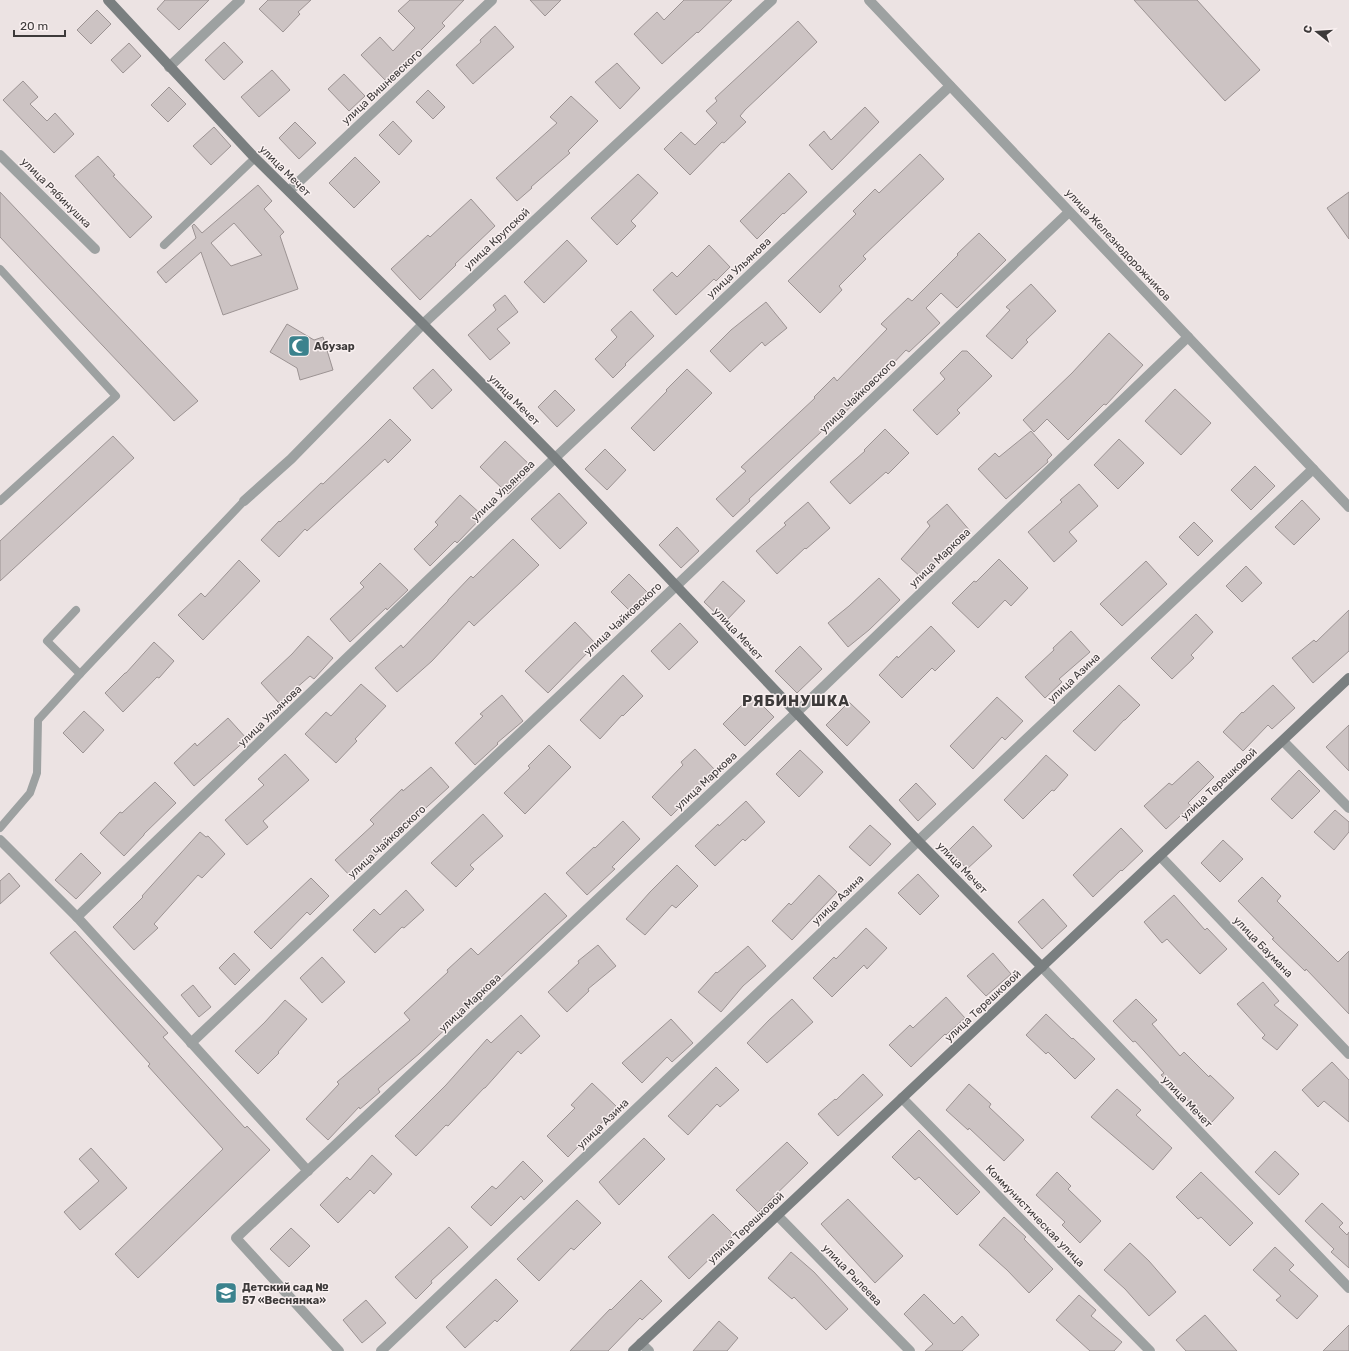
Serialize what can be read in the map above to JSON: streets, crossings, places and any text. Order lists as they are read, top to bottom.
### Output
{
  "streets": {
    "street": [
      "улица Вишневского",
      "улица Мечет",
      "улица Рябинушка",
      "улица Крупской",
      "улица Железнодорожников",
      "улица Ульянова",
      "улица Чайковского",
      "улица Маркова",
      "улица Азина",
      "улица Терешковой",
      "улица Баумана",
      "Коммунистическая улица",
      "улица Рылеева"
    ]
  },
  "crossings": [
    ["улица Вишневского", "улица Мечет"],
    ["улица Мечет", "улица Крупской"],
    ["улица Мечет", "улица Ульянова"],
    ["улица Мечет", "улица Чайковского"],
    ["улица Мечет", "улица Маркова"],
    ["улица Мечет", "улица Азина"],
    ["улица Мечет", "улица Терешковой"],
    ["улица Железнодорожников", "улица Ульянова"],
    ["улица Железнодорожников", "улица Чайковского"],
    ["улица Железнодорожников", "улица Маркова"],
    ["улица Железнодорожников", "улица Азина"],
    ["улица Терешковой", "улица Баумана"],
    ["улица Терешковой", "Коммунистическая улица"],
    ["улица Терешковой", "улица Рылеева"]
  ],
  "districts": ["РЯБИНУШКА"],
  "places": {
    "mosque": ["Абузар"],
    "school or university": ["Детский сад № 57 «Веснянка»"]
  },
  "scale_bar": "20 m",
  "north": "left"
}
